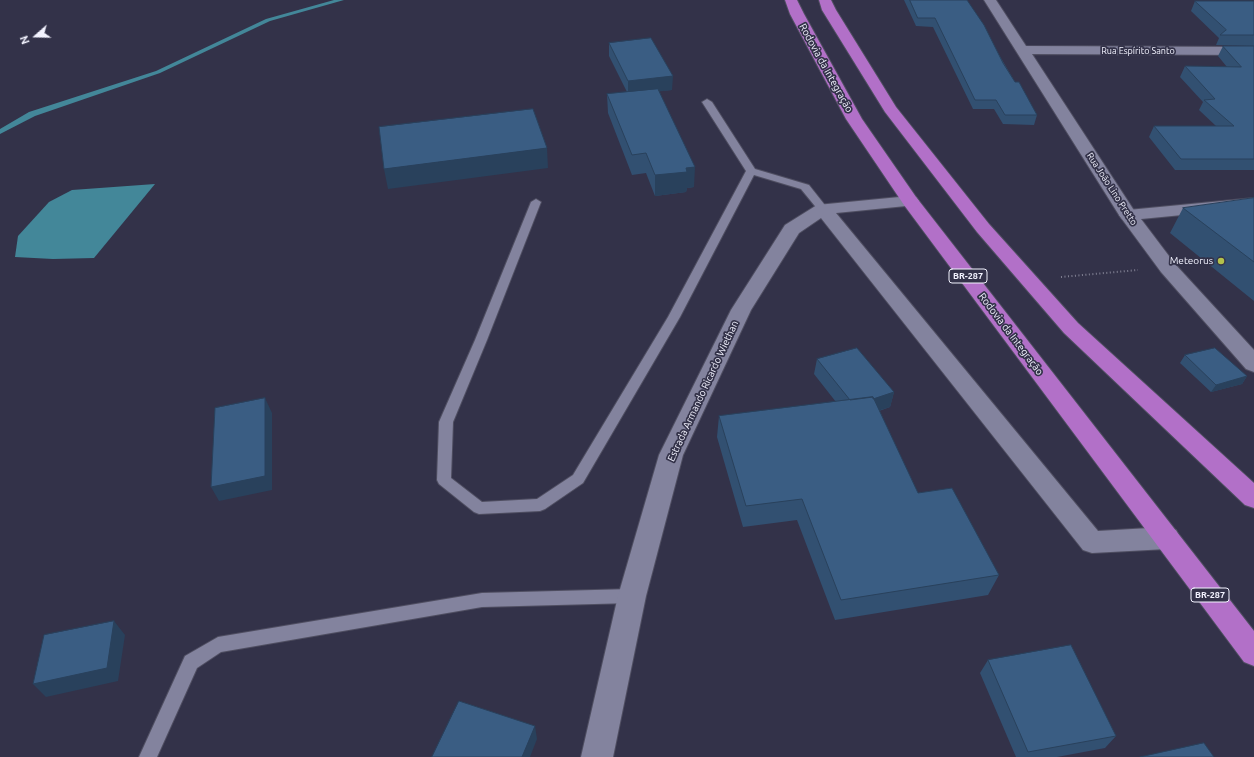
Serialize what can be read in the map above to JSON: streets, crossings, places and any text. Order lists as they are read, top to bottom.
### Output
{
  "streets": {
    "highway": ["Rodovia da Integração", "BR-287"],
    "street": ["Rua Espírito Santo", "Rua João Lino Pretto", "Estrada Armando Ricardo Wiethan"]
  },
  "crossings": [
    ["Rua Espírito Santo", "Rua João Lino Pretto"],
    ["Rodovia da Integração", "Estrada Armando Ricardo Wiethan"]
  ],
  "places": ["Meteorus"],
  "north": "left"
}
